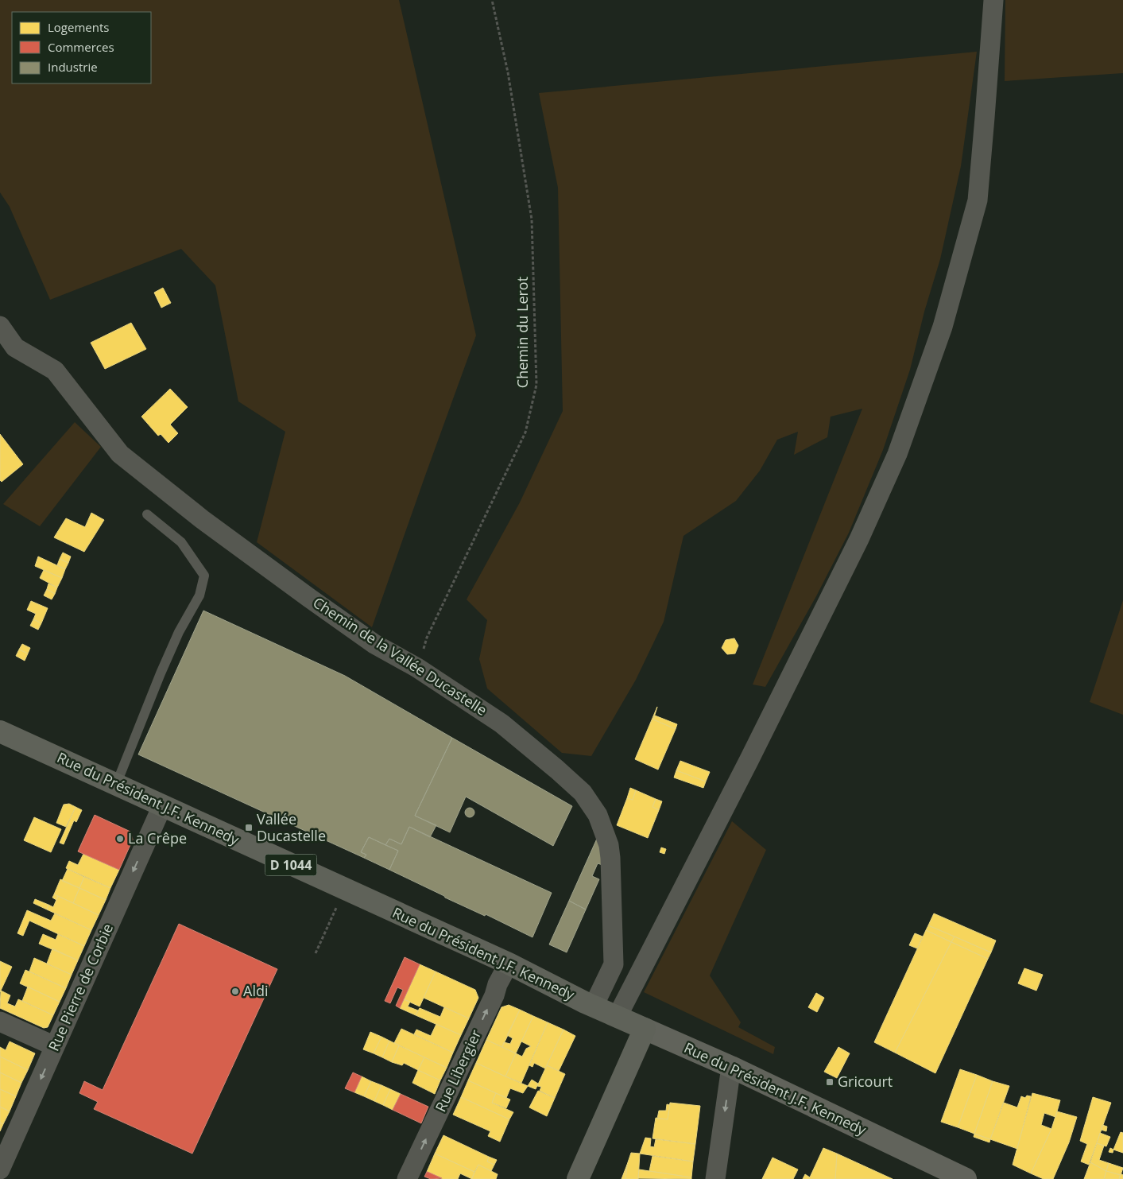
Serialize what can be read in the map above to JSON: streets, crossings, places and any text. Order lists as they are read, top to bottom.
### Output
{
  "streets": {
    "main road": ["Rue du Président J.F. Kennedy", "D 1044"],
    "street": ["Chemin de la Vallée Ducastelle", "Rue Pierre de Corbie", "Rue Libergier"],
    "path": ["Chemin du Lerot"]
  },
  "crossings": [
    ["Chemin du Lerot", "Chemin de la Vallée Ducastelle"],
    ["Chemin de la Vallée Ducastelle", "Rue du Président J.F. Kennedy"],
    ["Rue du Président J.F. Kennedy", "Rue Pierre de Corbie"],
    ["Rue du Président J.F. Kennedy", "Rue Libergier"]
  ],
  "one_way": ["Rue Pierre de Corbie", "Rue Libergier"],
  "places": {
    "transit": ["Vallée Ducastelle", "Gricourt"],
    "other": ["La Crêpe", "Aldi"]
  },
  "legend": ["Logements", "Commerces", "Industrie"]
}
